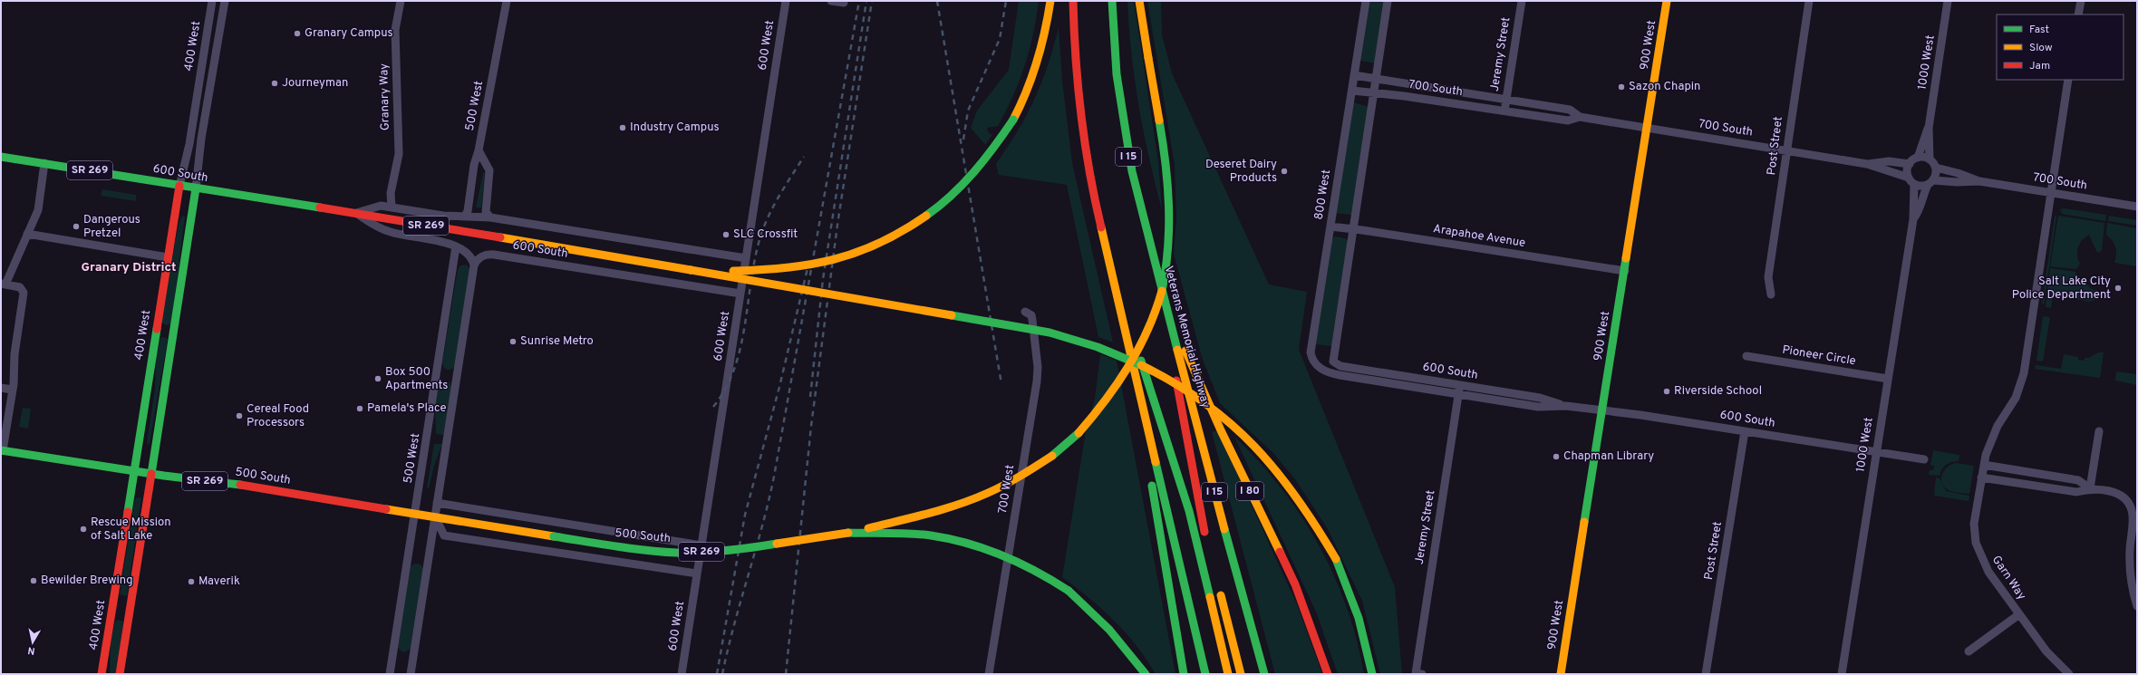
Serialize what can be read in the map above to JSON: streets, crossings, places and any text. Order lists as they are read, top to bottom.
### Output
{
  "streets": {
    "main road": [
      "900 West",
      "400 West",
      "I 15",
      "SR 269",
      "600 South",
      "Veterans Memorial Highway",
      "500 South",
      "I 80"
    ],
    "street": [
      "600 West",
      "Jeremy Street",
      "1000 West",
      "700 South",
      "Granary Way",
      "500 West",
      "Post Street",
      "800 West",
      "Arapahoe Avenue",
      "Pioneer Circle",
      "700 West",
      "Garn Way"
    ]
  },
  "crossings": [
    ["600 West", "600 South"],
    ["600 West", "500 South"],
    ["900 West", "700 South"],
    ["900 West", "600 South"],
    ["900 West", "Arapahoe Avenue"],
    ["400 West", "600 South"],
    ["400 West", "500 South"],
    ["Jeremy Street", "700 South"],
    ["Jeremy Street", "600 South"],
    ["1000 West", "700 South"],
    ["1000 West", "600 South"],
    ["1000 West", "Pioneer Circle"],
    ["700 South", "Post Street"],
    ["700 South", "800 West"],
    ["700 South", "Garn Way"],
    ["Granary Way", "600 South"],
    ["500 West", "600 South"],
    ["500 West", "500 South"],
    ["Post Street", "600 South"],
    ["600 South", "800 West"],
    ["600 South", "Arapahoe Avenue"],
    ["800 West", "Arapahoe Avenue"],
    ["Veterans Memorial Highway", "I 80"]
  ],
  "districts": ["Granary District"],
  "places": [
    "Granary Campus",
    "Journeyman",
    "Sazon Chapin",
    "Industry Campus",
    "Deseret Dairy Products",
    "Dangerous Pretzel",
    "SLC Crossfit",
    "Salt Lake City Police Department",
    "Sunrise Metro",
    "Box 500 Apartments",
    "Riverside School",
    "Pamela's Place",
    "Cereal Food Processors",
    "Chapman Library",
    "Rescue Mission of Salt Lake",
    "Bewilder Brewing",
    "Maverik"
  ],
  "legend": ["Fast", "Slow", "Jam"],
  "north": "bottom"
}
